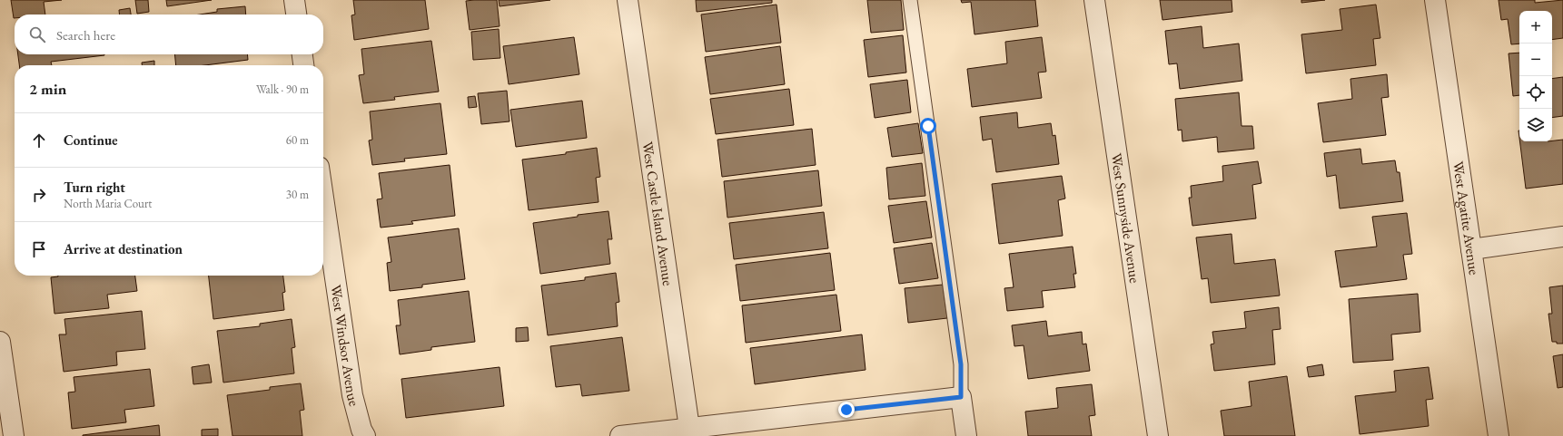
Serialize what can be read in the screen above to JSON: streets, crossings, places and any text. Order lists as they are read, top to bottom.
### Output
{
  "streets": {
    "street": [
      "West Castle Island Avenue",
      "West Sunnyside Avenue",
      "West Agatite Avenue",
      "West Windsor Avenue"
    ]
  },
  "page": {
    "map_buttons": ["+", "−"],
    "search": "Search here",
    "heading": ["2 min", "Walk · 90 m"],
    "list": [
      ["Continue", "60 m"],
      ["Turn right", "North Maria Court", "30 m"],
      "Arrive at destination"
    ]
  }
}
